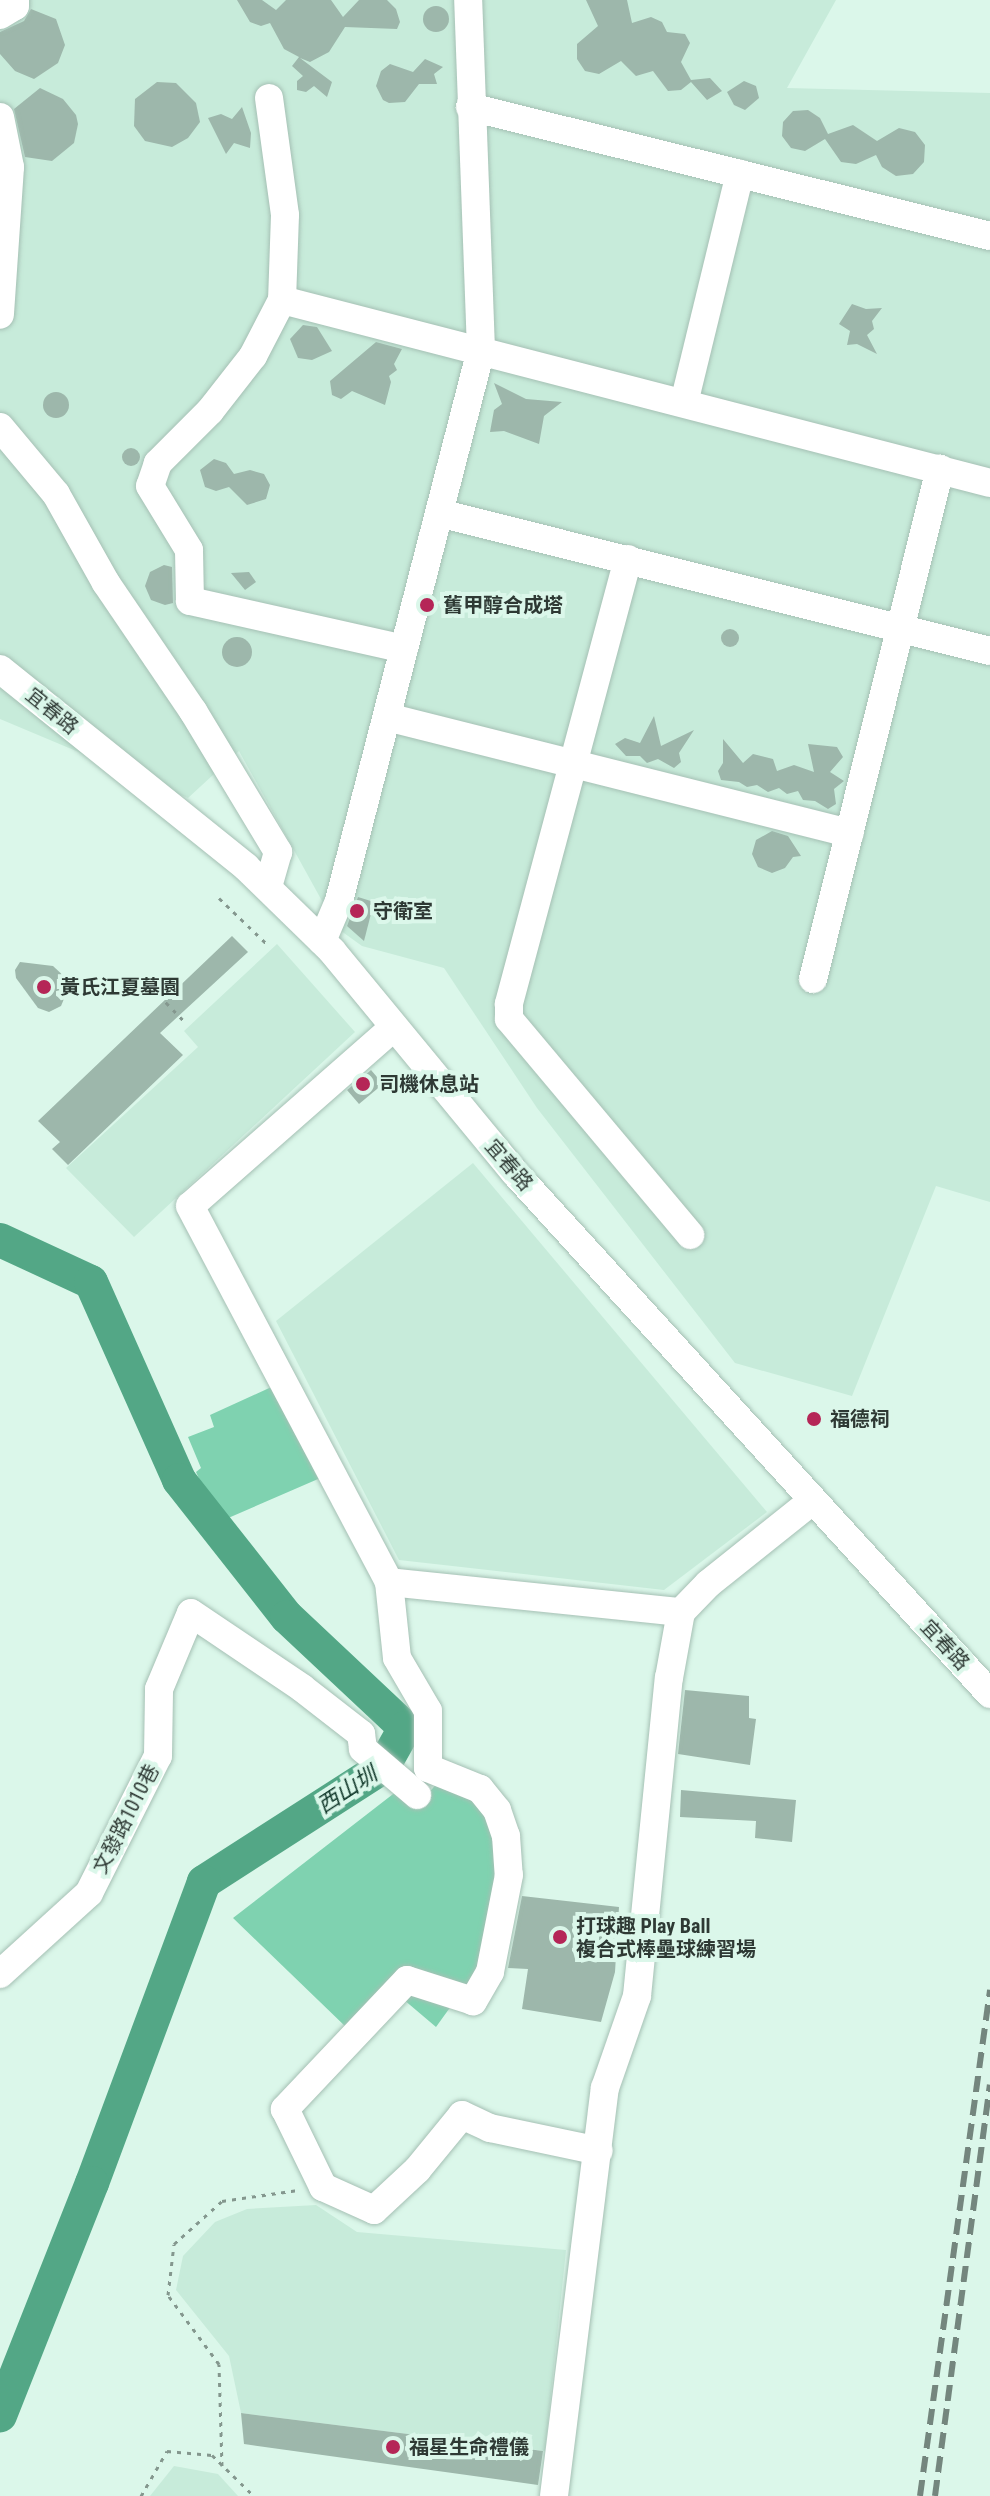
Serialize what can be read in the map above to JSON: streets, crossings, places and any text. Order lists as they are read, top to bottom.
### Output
{
  "streets": {
    "street": ["宜春路", "文發路1010巷"]
  },
  "water": ["西山圳"],
  "places": [
    "舊甲醇合成塔",
    "守衛室",
    "黃氏江夏墓園",
    "司機休息站",
    "福德祠",
    "打球趣 Play Ball 複合式棒壘球練習場",
    "福星生命禮儀"
  ]
}
